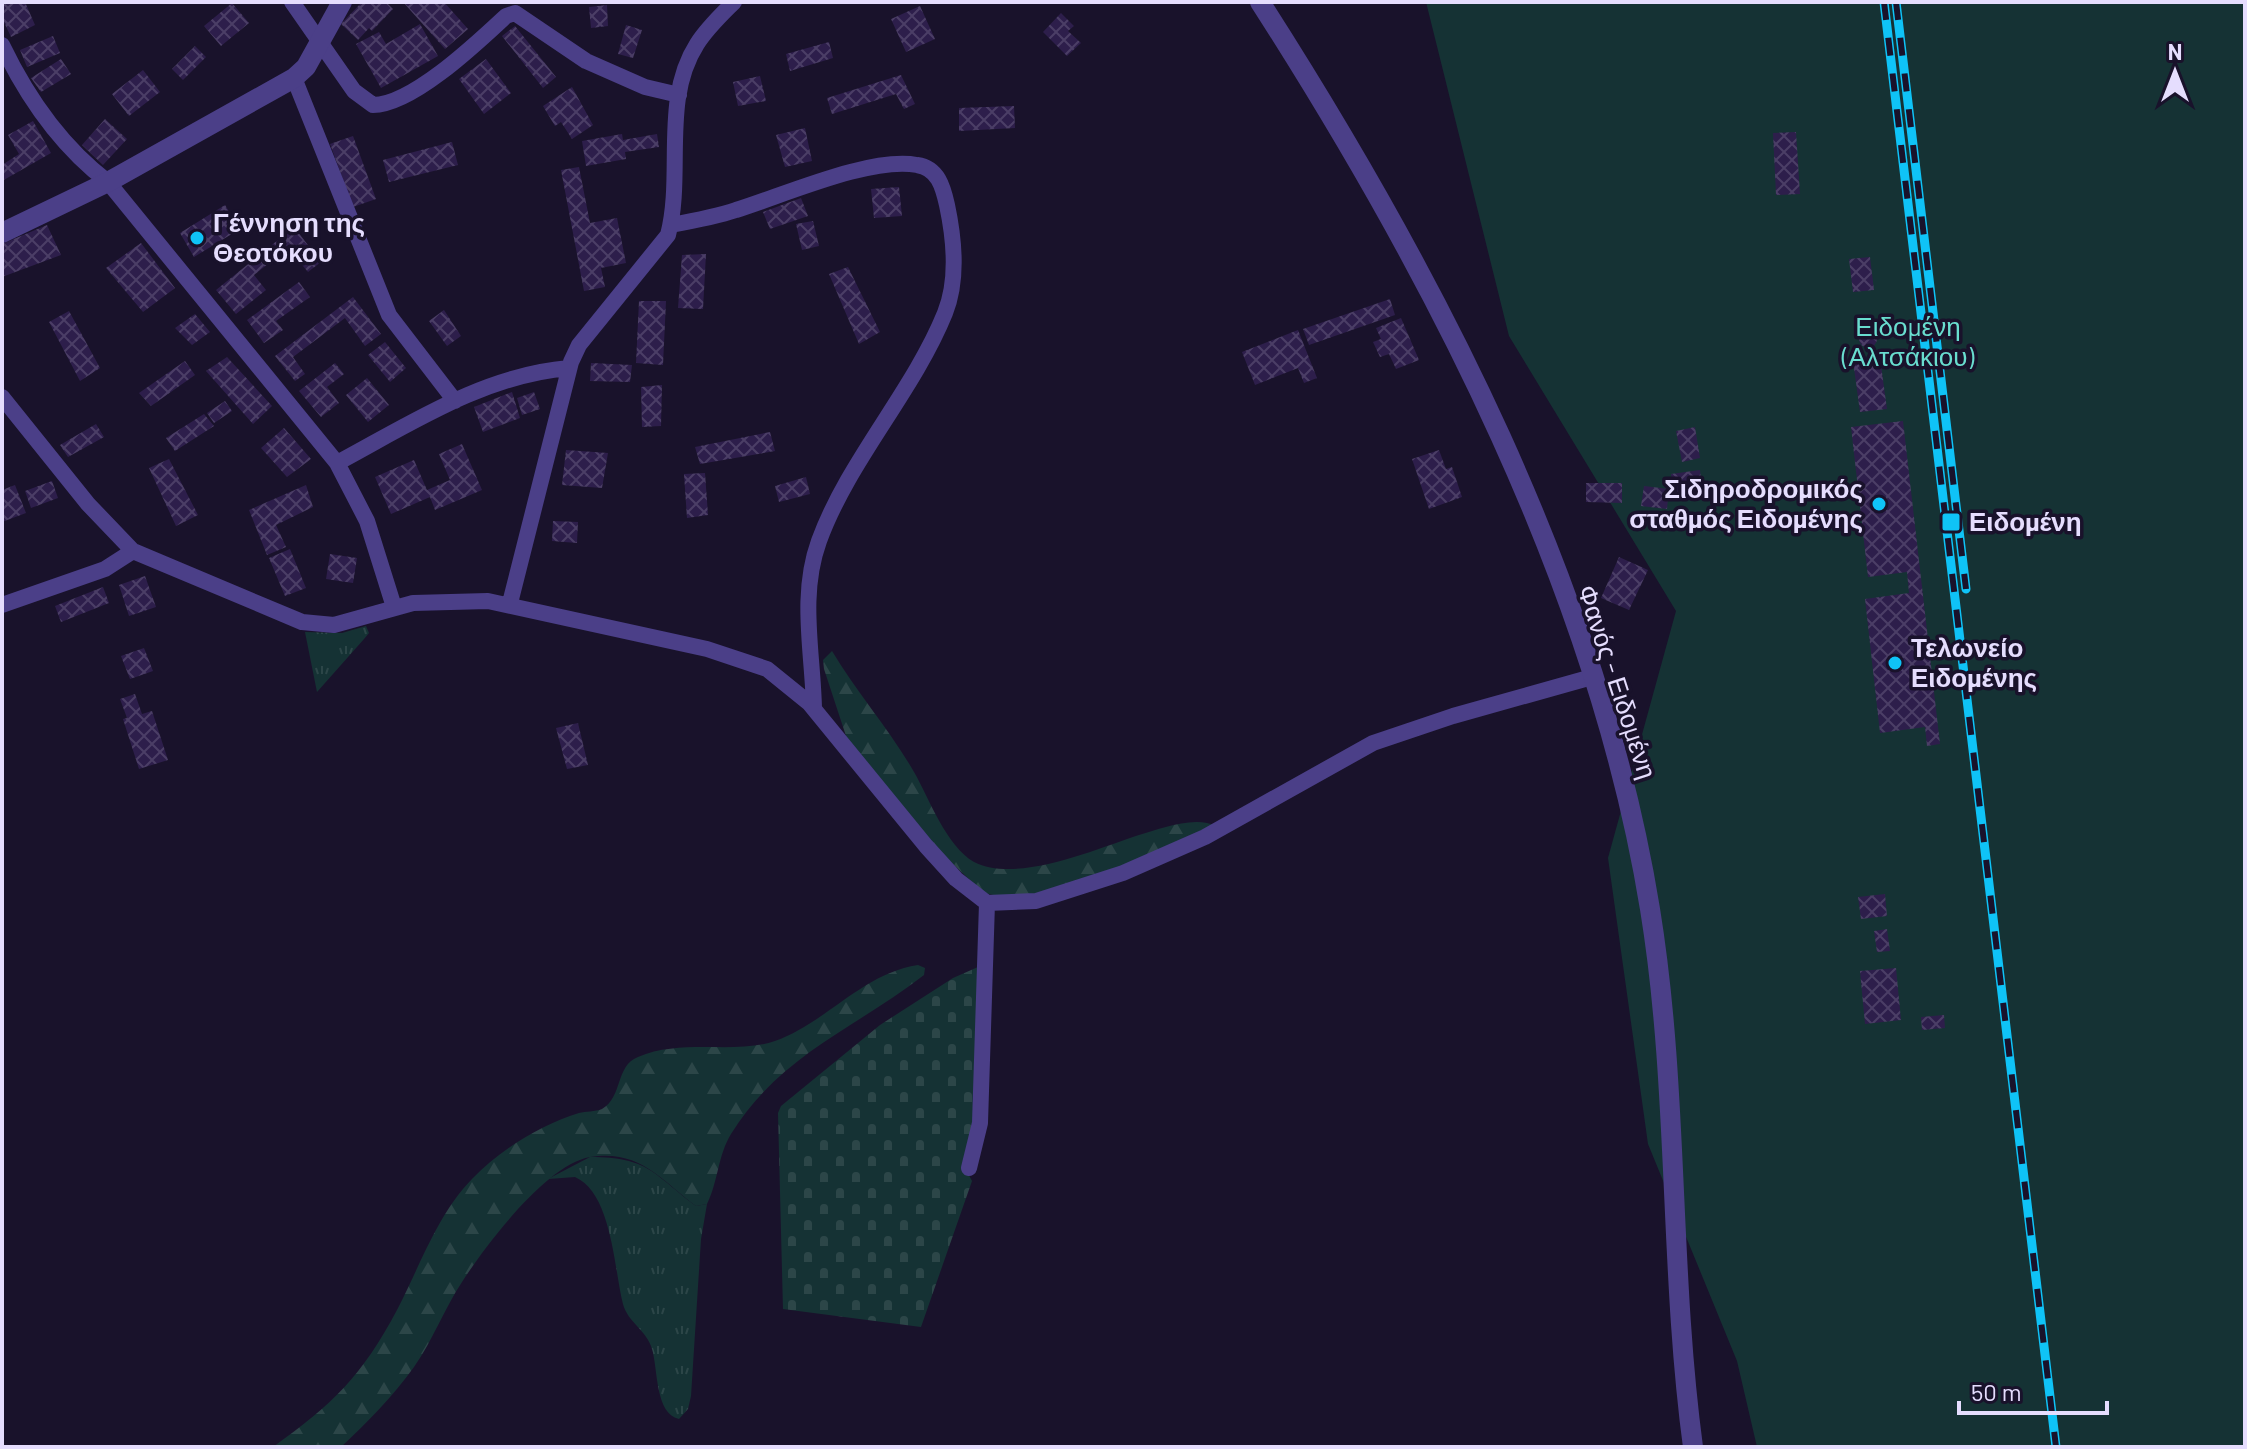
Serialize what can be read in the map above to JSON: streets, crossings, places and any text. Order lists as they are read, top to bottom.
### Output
{
  "streets": {
    "street": ["Φανός - Ειδομένη"]
  },
  "parks": ["Ειδομένη (Αλτσάκιου)"],
  "places": {
    "other": ["Γέννηση της Θεοτόκου", "Σιδηροδρομικός σταθμός Ειδομένης", "Τελωνείο Ειδομένης"],
    "transit": ["Ειδομένη"]
  },
  "scale_bar": "50 m",
  "north": "top"
}
